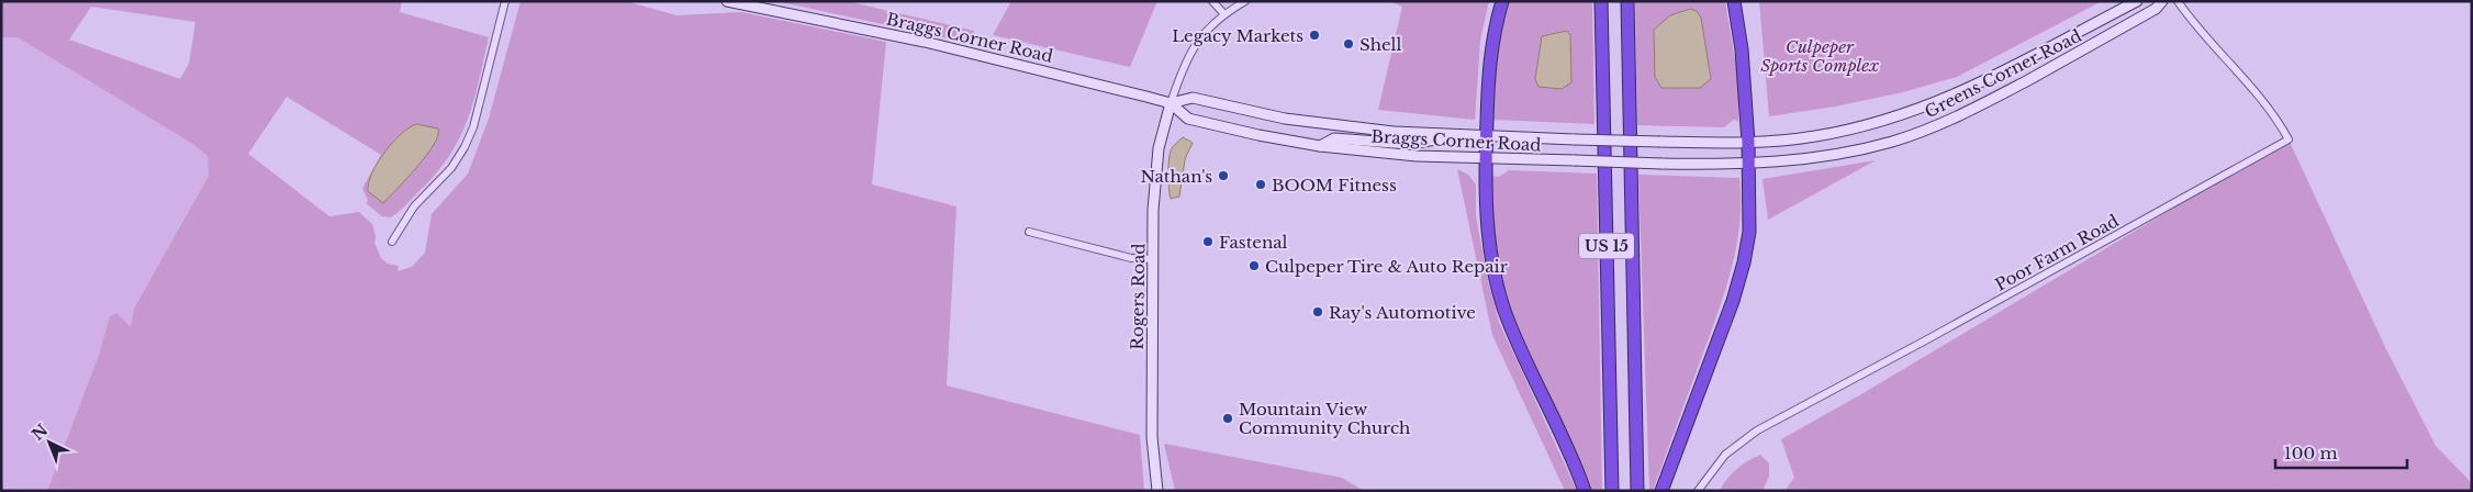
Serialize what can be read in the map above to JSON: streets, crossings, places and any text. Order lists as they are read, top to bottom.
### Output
{
  "streets": {
    "highway": ["US 15"],
    "main road": ["Braggs Corner Road", "Greens Corner Road", "Rogers Road"],
    "street": ["Poor Farm Road"]
  },
  "crossings": [
    ["Braggs Corner Road", "Greens Corner Road"],
    ["Braggs Corner Road", "Rogers Road"]
  ],
  "parks": ["Culpeper Sports Complex"],
  "places": [
    "Legacy Markets",
    "Shell",
    "Nathan's",
    "BOOM Fitness",
    "Fastenal",
    "Culpeper Tire & Auto Repair",
    "Ray's Automotive",
    "Mountain View Community Church"
  ],
  "scale_bar": "100 m",
  "north": "top left"
}
